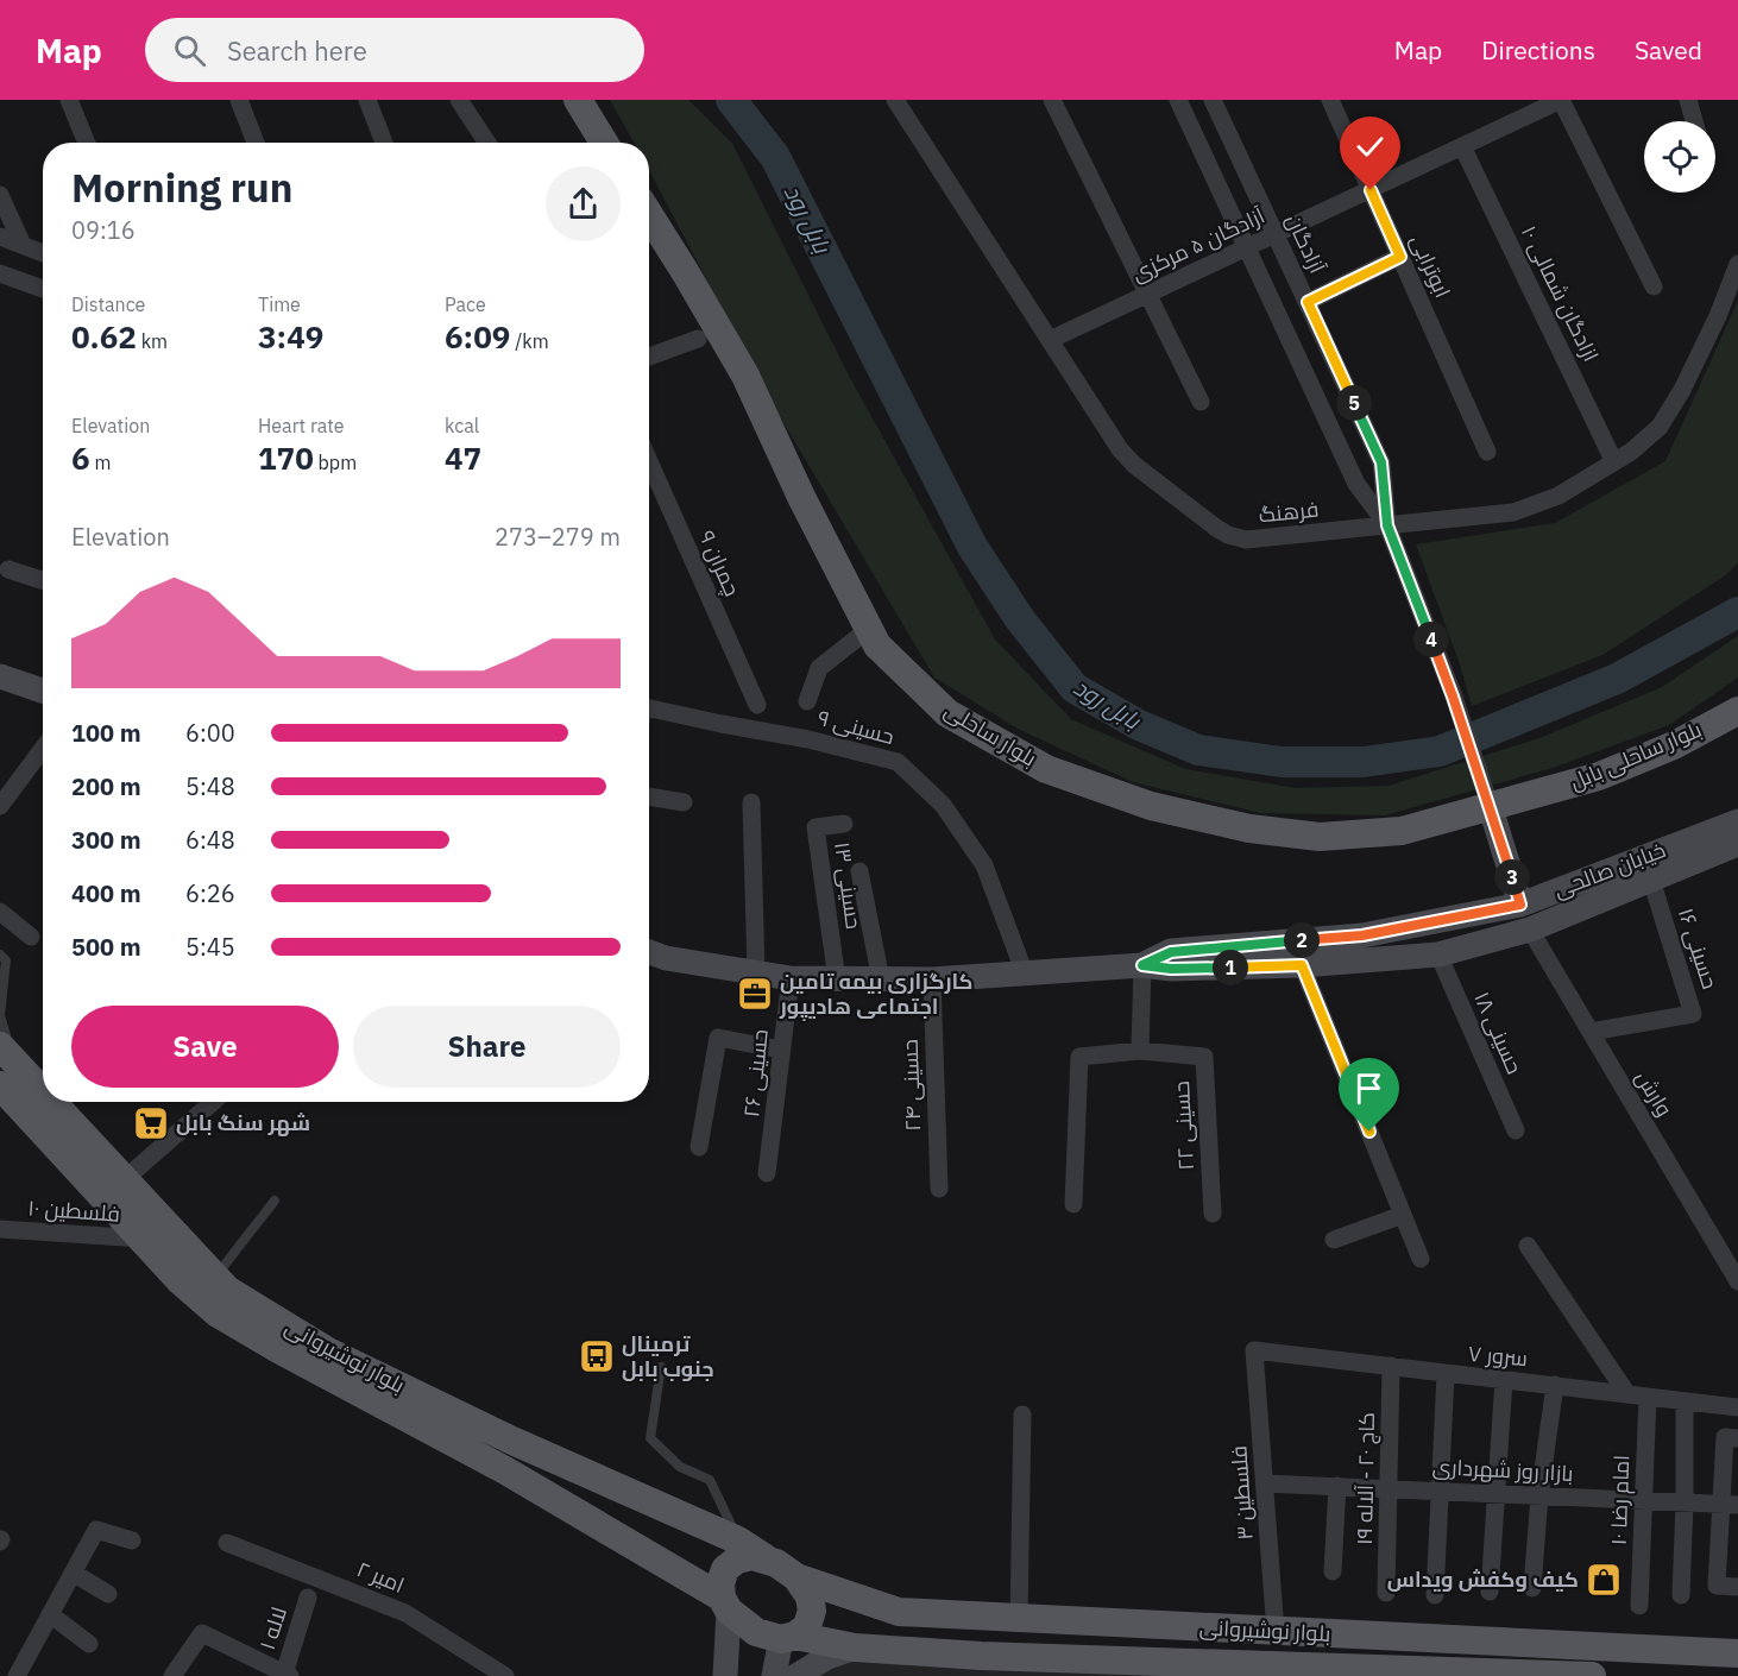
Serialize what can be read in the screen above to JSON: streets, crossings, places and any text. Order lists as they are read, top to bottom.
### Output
{
  "streets": {
    "main road": [
      "بلوار ساحلی",
      "بلوار ساحلی بابل",
      "خيابان صالحی",
      "بلوار نوشیروانی"
    ],
    "street": [
      "آزادگان",
      "آزادگان ۵ مرکزی",
      "ابوترابی",
      "ازادگان شمالی ۱۰",
      "فرهنگ",
      "چمران ۹",
      "حسینی ٩",
      "حسینی ۱۳",
      "حسینی ۱۶",
      "حسینی ۱۸",
      "حسینی ۲۶",
      "حسینی ۲۴",
      "وارش",
      "حسینی ۲۲",
      "فلسطین ۱۰",
      "سرور ۷",
      "بازار روز شهرداری",
      "کاج ۲۰ - آلاله ۱۹",
      "فلسطین ۳",
      "امام رضا ۱۰",
      "امیر ۲",
      "لاله ۱"
    ]
  },
  "crossings": [
    ["آزادگان", "آزادگان ۵ مرکزی"],
    ["آزادگان", "فرهنگ"],
    ["آزادگان ۵ مرکزی", "ابوترابی"],
    ["آزادگان ۵ مرکزی", "ازادگان شمالی ۱۰"],
    ["آزادگان ۵ مرکزی", "فرهنگ"],
    ["ازادگان شمالی ۱۰", "فرهنگ"],
    ["حسینی ٩", "خيابان صالحی"],
    ["بلوار ساحلی", "بلوار ساحلی بابل"],
    ["خيابان صالحی", "حسینی ۱۳"],
    ["خيابان صالحی", "حسینی ۱۶"],
    ["خيابان صالحی", "حسینی ۱۸"],
    ["خيابان صالحی", "حسینی ۲۶"],
    ["خيابان صالحی", "حسینی ۲۴"],
    ["خيابان صالحی", "وارش"],
    ["حسینی ۱۶", "وارش"],
    ["فلسطین ۱۰", "بلوار نوشیروانی"],
    ["بلوار نوشیروانی", "فلسطین ۳"],
    ["سرور ۷", "کاج ۲۰ - آلاله ۱۹"],
    ["سرور ۷", "فلسطین ۳"],
    ["سرور ۷", "امام رضا ۱۰"],
    ["بازار روز شهرداری", "کاج ۲۰ - آلاله ۱۹"],
    ["بازار روز شهرداری", "فلسطین ۳"],
    ["بازار روز شهرداری", "امام رضا ۱۰"]
  ],
  "water": ["بابل رود"],
  "places": {
    "office": ["کارگزاری بیمه تامین اجتماعی هادیپور"],
    "supermarket": ["شهر سنگ بابل"],
    "bus stop": ["ترمینال جنوب بابل"],
    "shop": ["کیف و‌کفش ویداس"]
  },
  "page": {
    "header": "Map",
    "search": "Search here",
    "nav": ["Map", "Directions", "Saved"],
    "heading": ["Morning run", "09:16"],
    "stats": [
      ["Distance", "0.62 km"],
      ["Time", "3:49"],
      ["Pace", "6:09 /km"],
      ["Elevation", "6 m"],
      ["Heart rate", "170 bpm"],
      ["kcal", "47"]
    ],
    "pins": [
      "5",
      "4",
      "3",
      "2",
      "1"
    ],
    "chart": ["Elevation", "273–279 m"],
    "list": [
      {
        "name": "100 m",
        "note": "6:00"
      },
      {
        "name": "200 m",
        "note": "5:48"
      },
      {
        "name": "300 m",
        "note": "6:48"
      },
      {
        "name": "400 m",
        "note": "6:26"
      },
      {
        "name": "500 m",
        "note": "5:45"
      }
    ],
    "buttons": ["Save", "Share"]
  }
}
